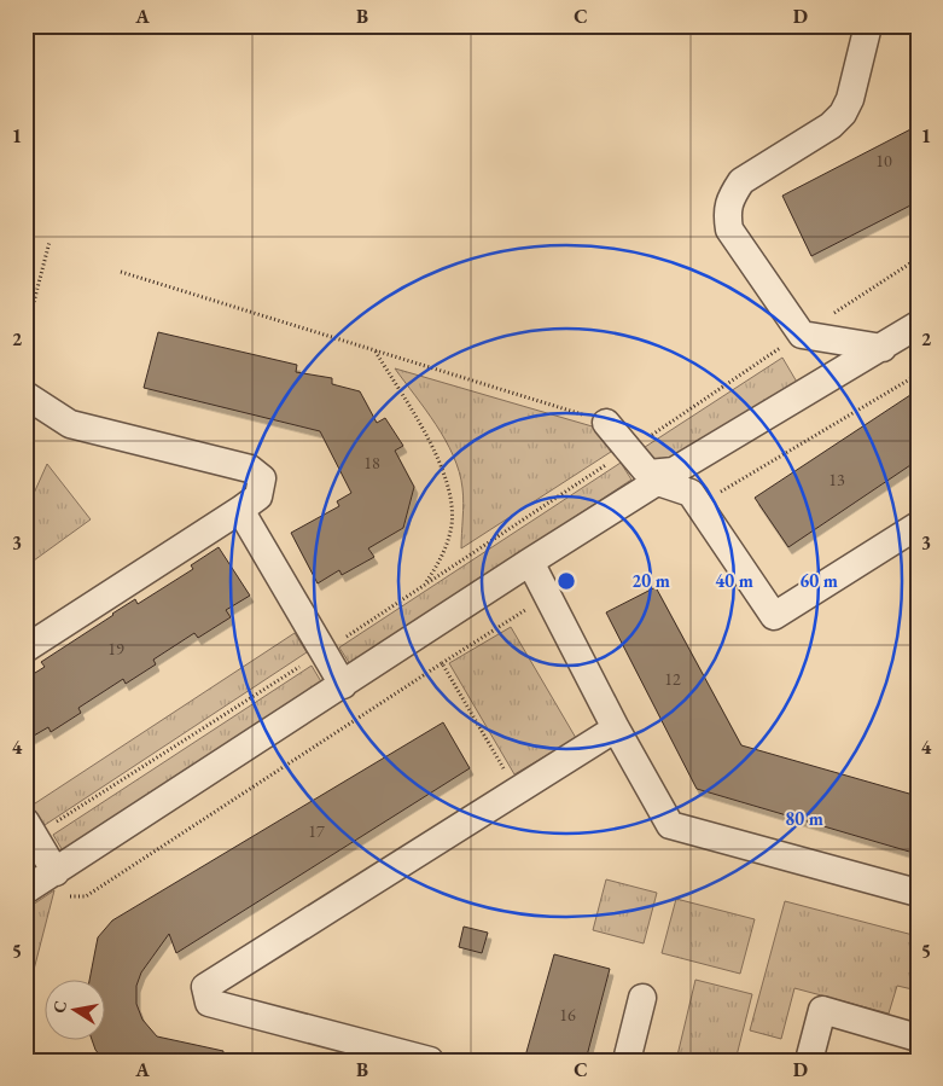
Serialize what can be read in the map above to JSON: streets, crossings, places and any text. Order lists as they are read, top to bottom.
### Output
{
  "house_numbers": [
    "10",
    "18",
    "13",
    "19",
    "12",
    "17",
    "16"
  ],
  "north": "left",
  "grid": {
    "columns": [
      "A",
      "B",
      "C",
      "D"
    ],
    "rows": [
      "1",
      "2",
      "3",
      "4",
      "5"
    ]
  },
  "rings": [
    "20 m",
    "40 m",
    "60 m",
    "80 m"
  ]
}
